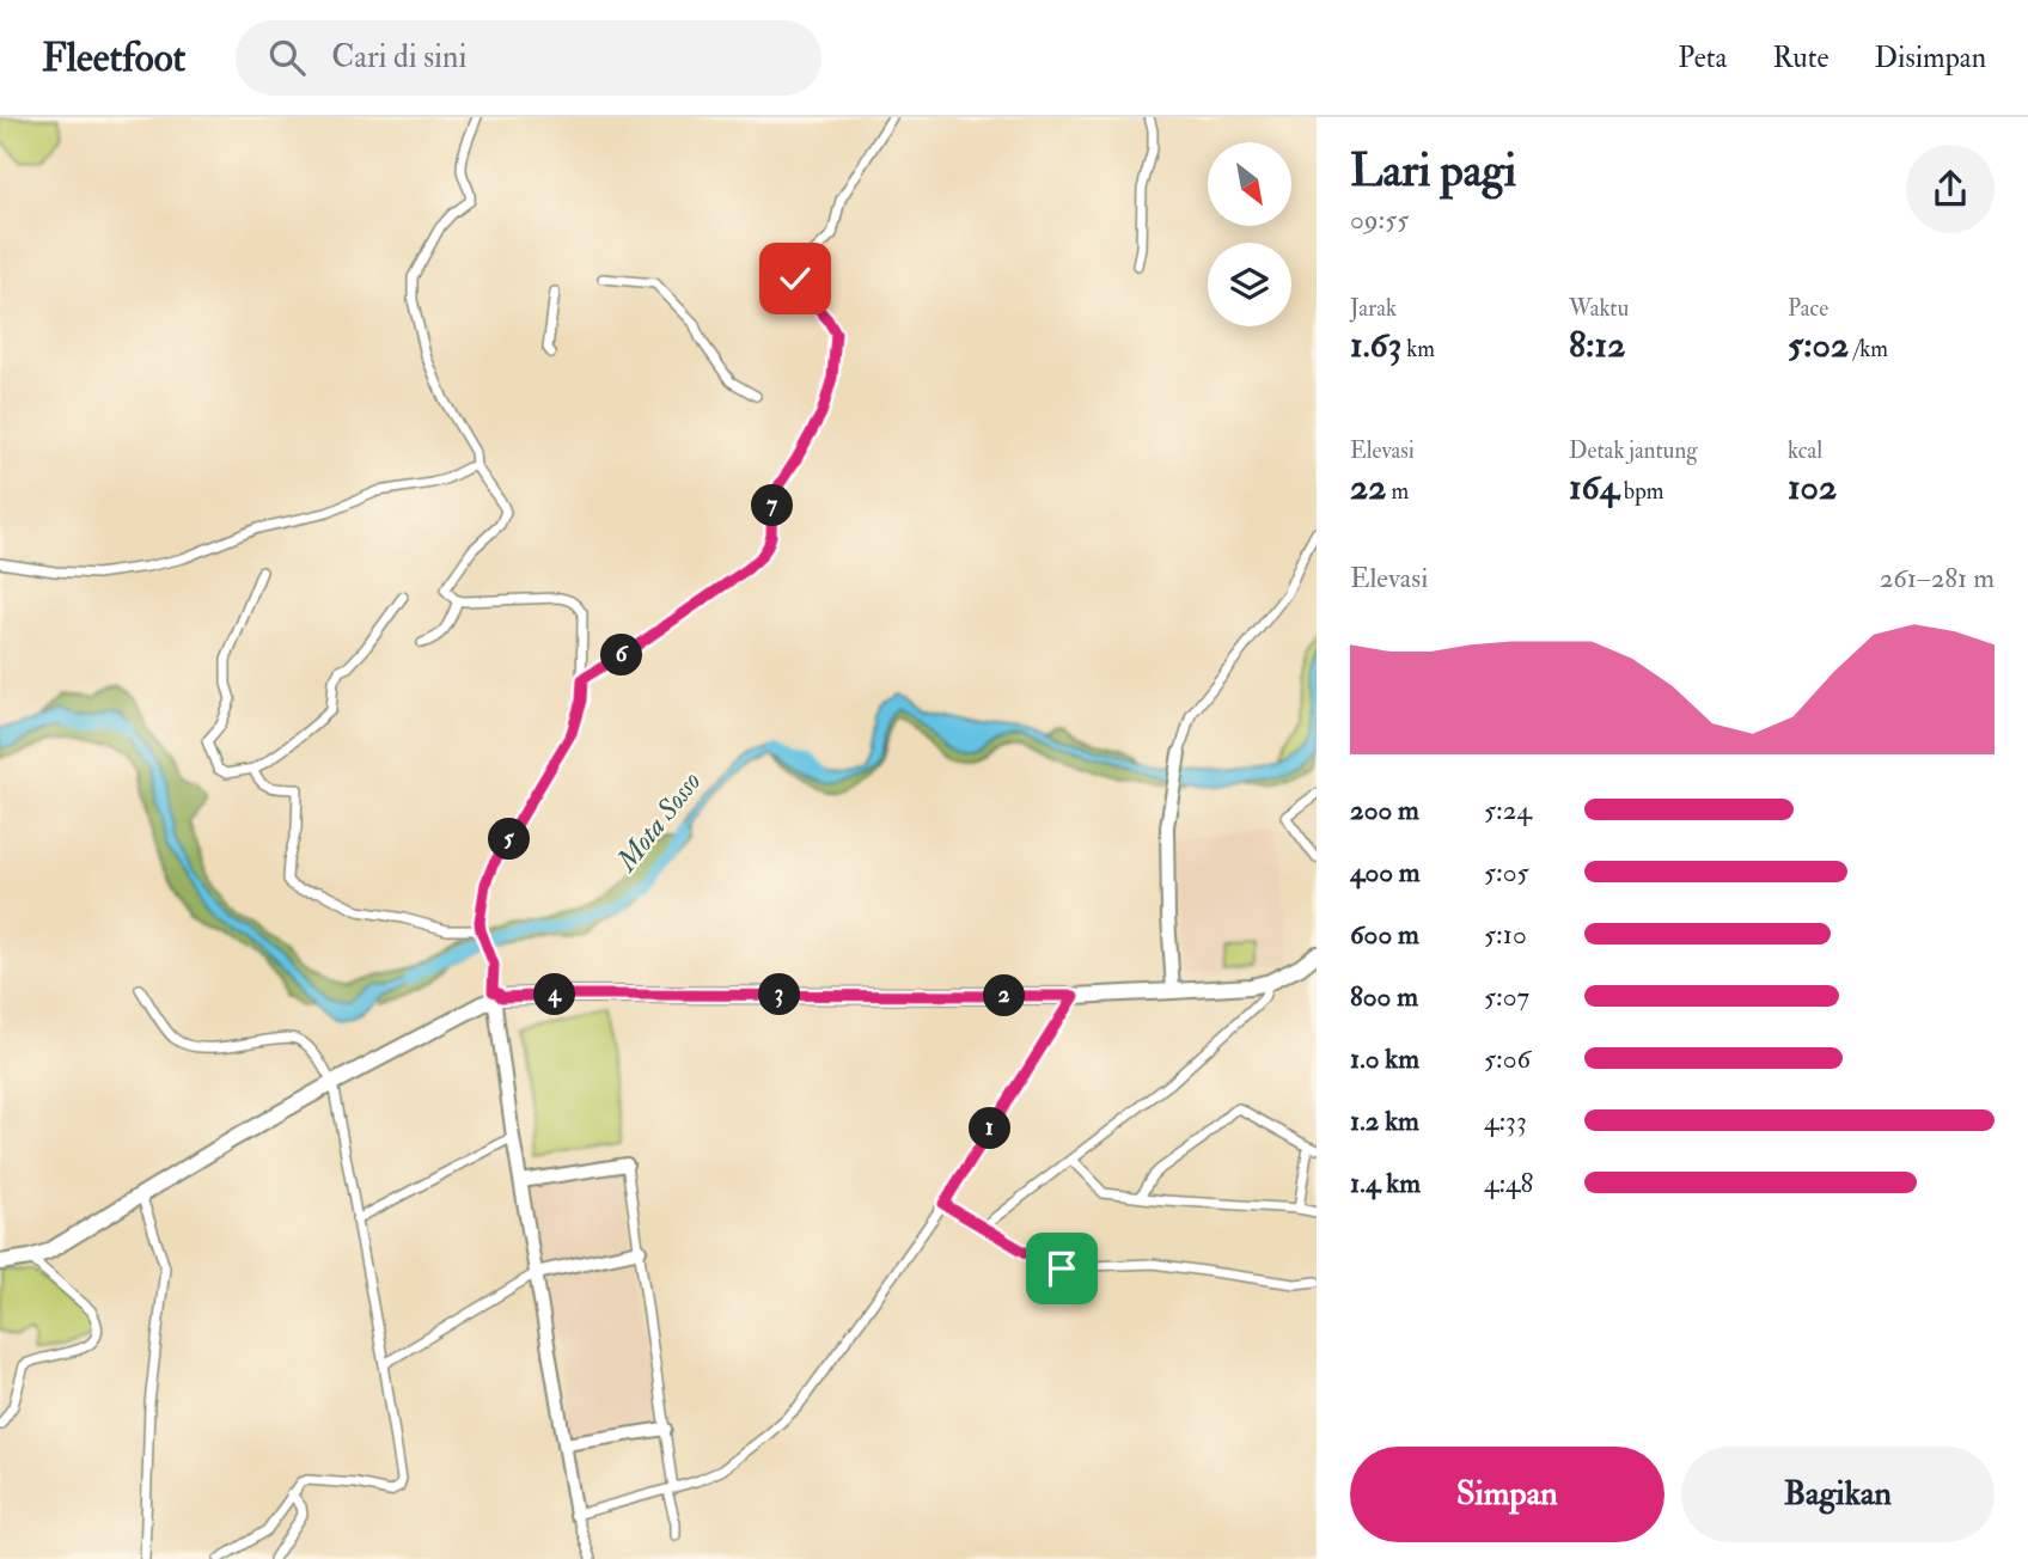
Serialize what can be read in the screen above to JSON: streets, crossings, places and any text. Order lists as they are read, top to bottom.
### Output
{
  "water": ["Mota Sosso"],
  "north": "bottom right",
  "page": {
    "header": "Fleetfoot",
    "search": "Cari di sini",
    "nav": ["Peta", "Rute", "Disimpan"],
    "heading": ["Lari pagi", "09:55"],
    "stats": [
      ["Jarak", "1.63 km"],
      ["Waktu", "8:12"],
      ["Pace", "5:02 /km"],
      ["Elevasi", "22 m"],
      ["Detak jantung", "164 bpm"],
      ["kcal", "102"]
    ],
    "pins": [
      "7",
      "6",
      "5",
      "3",
      "4",
      "2",
      "1"
    ],
    "chart": ["Elevasi", "261–281 m"],
    "list": [
      {
        "name": "200 m",
        "note": "5:24"
      },
      {
        "name": "400 m",
        "note": "5:05"
      },
      {
        "name": "600 m",
        "note": "5:10"
      },
      {
        "name": "800 m",
        "note": "5:07"
      },
      {
        "name": "1.0 km",
        "note": "5:06"
      },
      {
        "name": "1.2 km",
        "note": "4:33"
      },
      {
        "name": "1.4 km",
        "note": "4:48"
      }
    ],
    "buttons": ["Simpan", "Bagikan"]
  }
}
